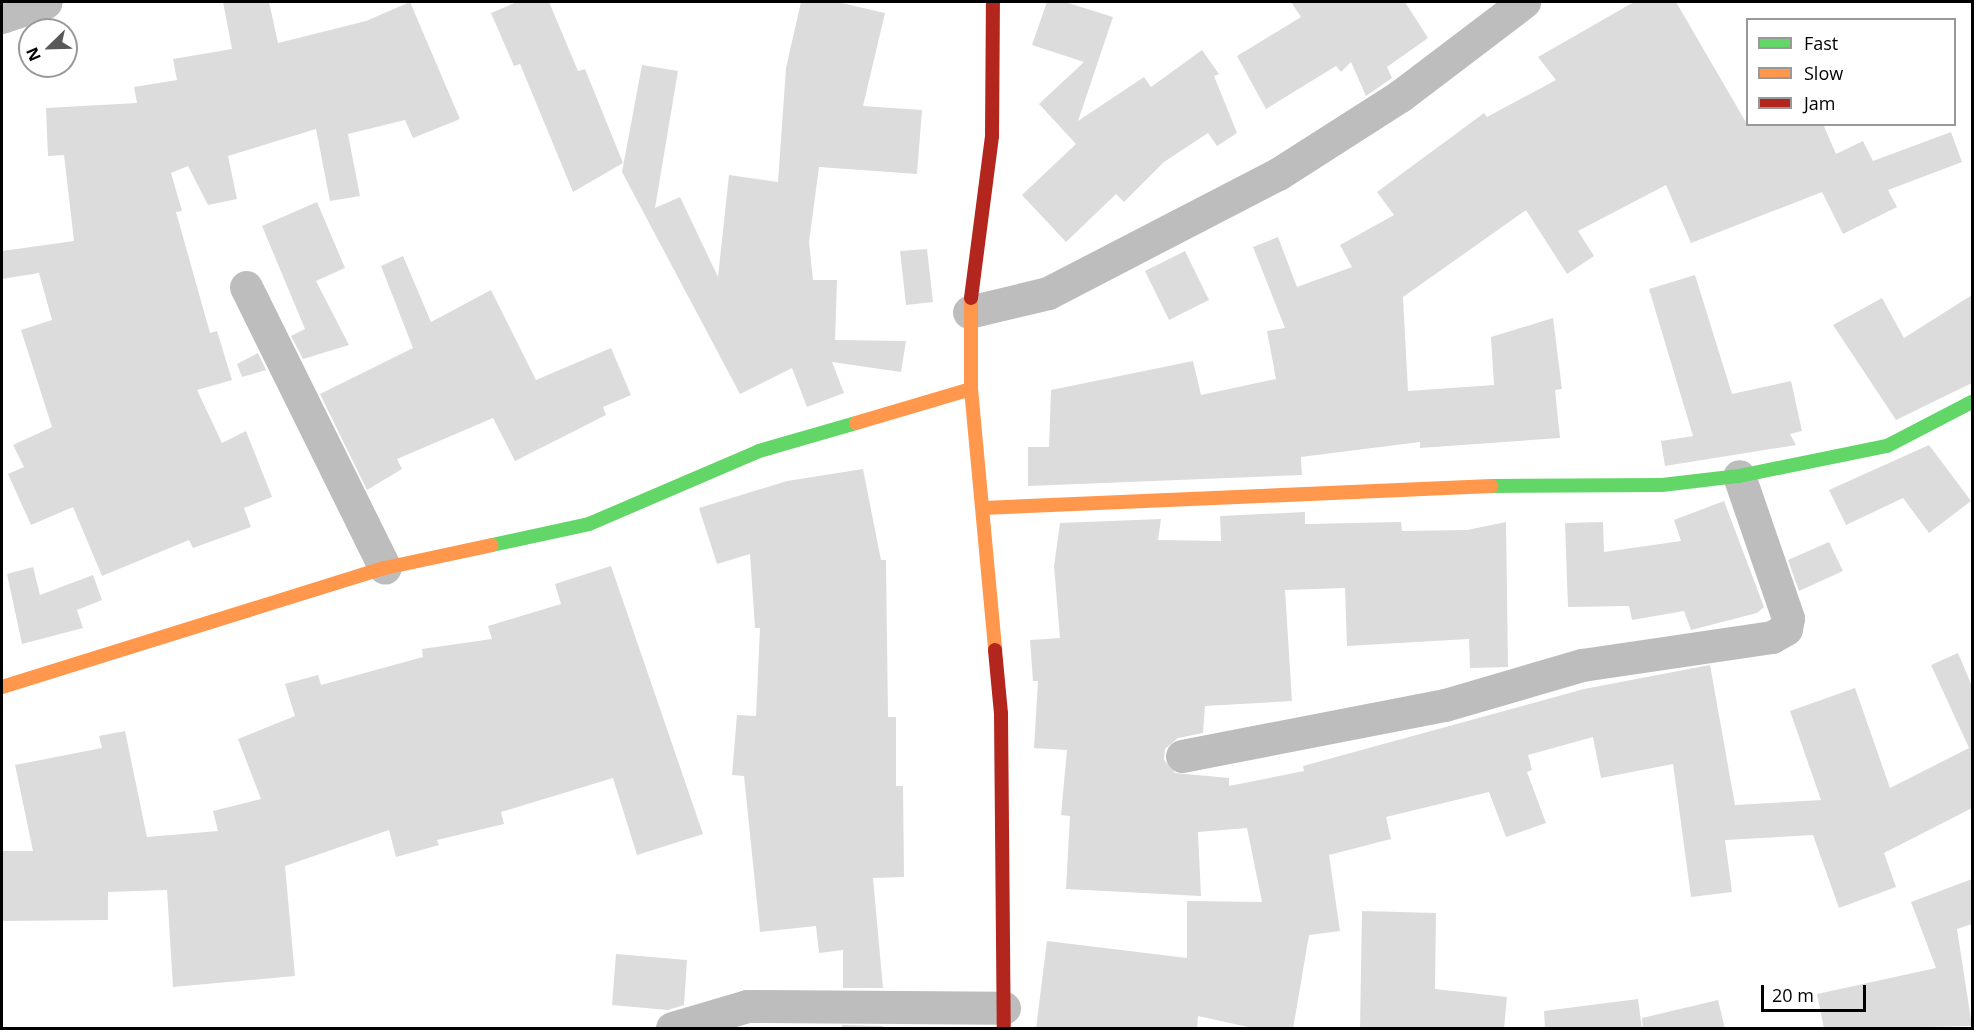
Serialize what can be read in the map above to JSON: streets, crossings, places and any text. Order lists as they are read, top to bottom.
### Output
{
  "legend": ["Fast", "Slow", "Jam"],
  "scale_bar": "20 m",
  "north": "bottom left"
}
